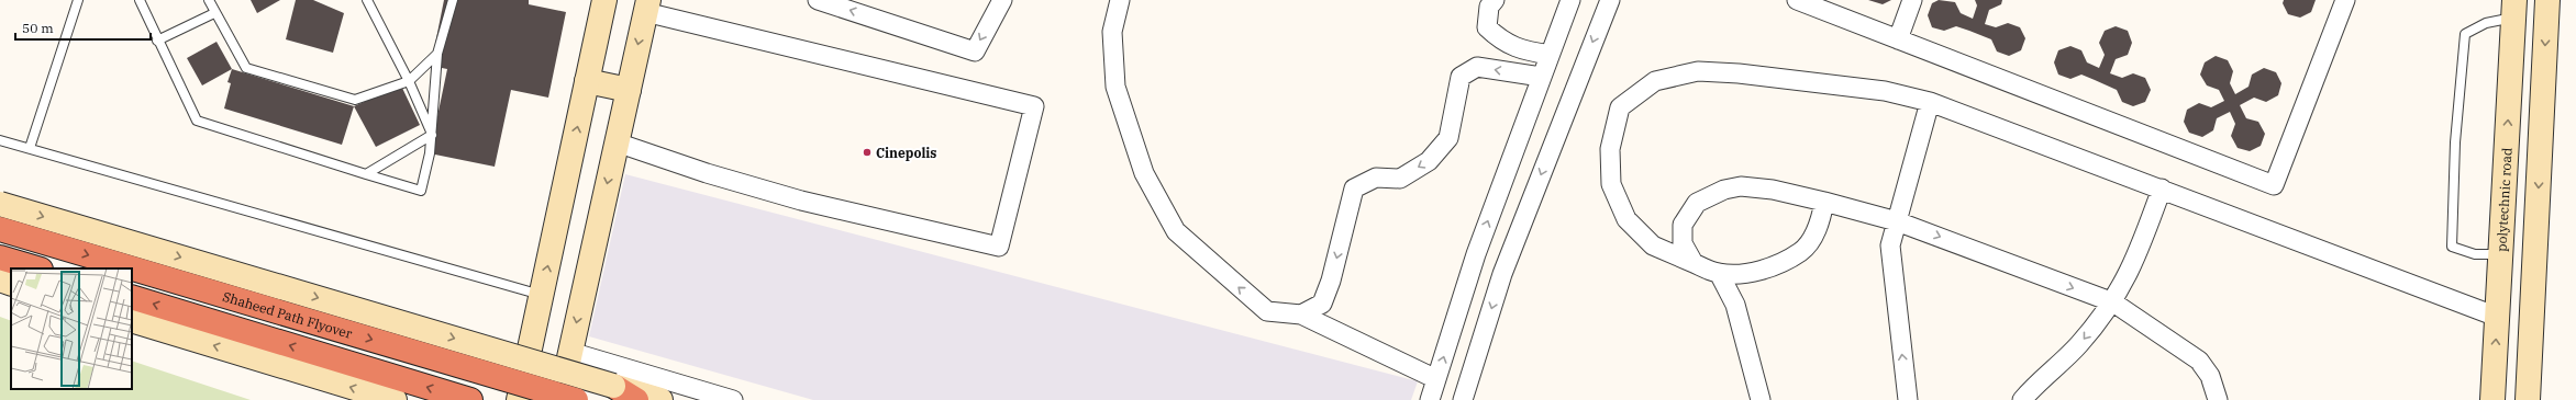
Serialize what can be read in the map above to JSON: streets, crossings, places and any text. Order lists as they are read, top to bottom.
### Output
{
  "streets": {
    "highway": ["Shaheed Path Flyover"],
    "street": ["polytechnic road"]
  },
  "places": ["Cinepolis"],
  "scale_bar": "50 m"
}
